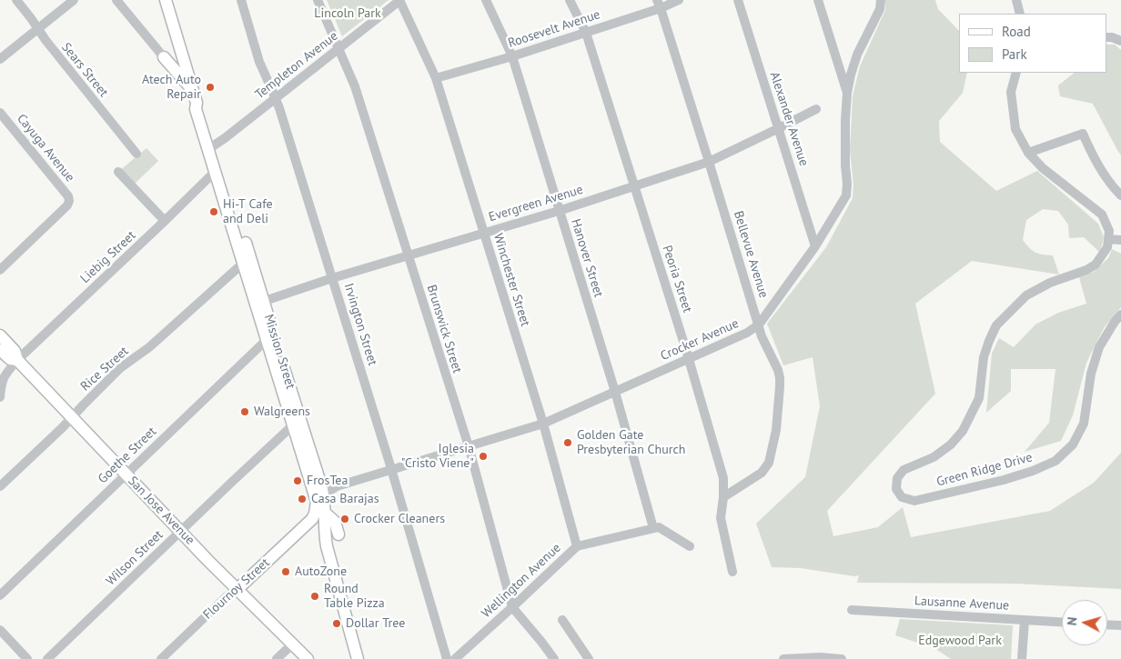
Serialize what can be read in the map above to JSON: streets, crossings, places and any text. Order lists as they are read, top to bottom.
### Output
{
  "streets": {
    "main road": ["Mission Street", "San Jose Avenue", "Flournoy Street"],
    "street": [
      "Roosevelt Avenue",
      "Templeton Avenue",
      "Sears Street",
      "Alexander Avenue",
      "Cayuga Avenue",
      "Evergreen Avenue",
      "Bellevue Avenue",
      "Liebig Street",
      "Hanover Street",
      "Peoria Street",
      "Winchester Street",
      "Irvington Street",
      "Brunswick Street",
      "Crocker Avenue",
      "Rice Street",
      "Goethe Street",
      "Green Ridge Drive",
      "Wilson Street",
      "Wellington Avenue",
      "Lausanne Avenue"
    ]
  },
  "crossings": [
    ["Roosevelt Avenue", "Bellevue Avenue"],
    ["Roosevelt Avenue", "Hanover Street"],
    ["Roosevelt Avenue", "Peoria Street"],
    ["Roosevelt Avenue", "Winchester Street"],
    ["Templeton Avenue", "Winchester Street"],
    ["Templeton Avenue", "Irvington Street"],
    ["Templeton Avenue", "Brunswick Street"],
    ["Templeton Avenue", "Mission Street"],
    ["Alexander Avenue", "Evergreen Avenue"],
    ["Alexander Avenue", "Crocker Avenue"],
    ["Evergreen Avenue", "Bellevue Avenue"],
    ["Evergreen Avenue", "Hanover Street"],
    ["Evergreen Avenue", "Peoria Street"],
    ["Evergreen Avenue", "Winchester Street"],
    ["Evergreen Avenue", "Irvington Street"],
    ["Evergreen Avenue", "Brunswick Street"],
    ["Evergreen Avenue", "Mission Street"],
    ["Bellevue Avenue", "Peoria Street"],
    ["Bellevue Avenue", "Crocker Avenue"],
    ["Liebig Street", "Mission Street"],
    ["Liebig Street", "San Jose Avenue"],
    ["Hanover Street", "Crocker Avenue"],
    ["Hanover Street", "Wellington Avenue"],
    ["Peoria Street", "Crocker Avenue"],
    ["Winchester Street", "Crocker Avenue"],
    ["Winchester Street", "Wellington Avenue"],
    ["Irvington Street", "Crocker Avenue"],
    ["Brunswick Street", "Crocker Avenue"],
    ["Brunswick Street", "Wellington Avenue"],
    ["Crocker Avenue", "Mission Street"],
    ["Mission Street", "Rice Street"],
    ["Mission Street", "Goethe Street"],
    ["Mission Street", "Wilson Street"],
    ["Rice Street", "San Jose Avenue"],
    ["Goethe Street", "San Jose Avenue"],
    ["San Jose Avenue", "Wilson Street"],
    ["San Jose Avenue", "Flournoy Street"]
  ],
  "parks": ["Lincoln Park", "Edgewood Park"],
  "places": [
    "Atech Auto Repair",
    "Hi-T Cafe and Deli",
    "Walgreens",
    "Golden Gate Presbyterian Church",
    "Iglesia \"Cristo Viene\"",
    "FrosTea",
    "Casa Barajas",
    "Crocker Cleaners",
    "AutoZone",
    "Round Table Pizza",
    "Dollar Tree"
  ],
  "legend": ["Road", "Park"],
  "north": "left"
}
